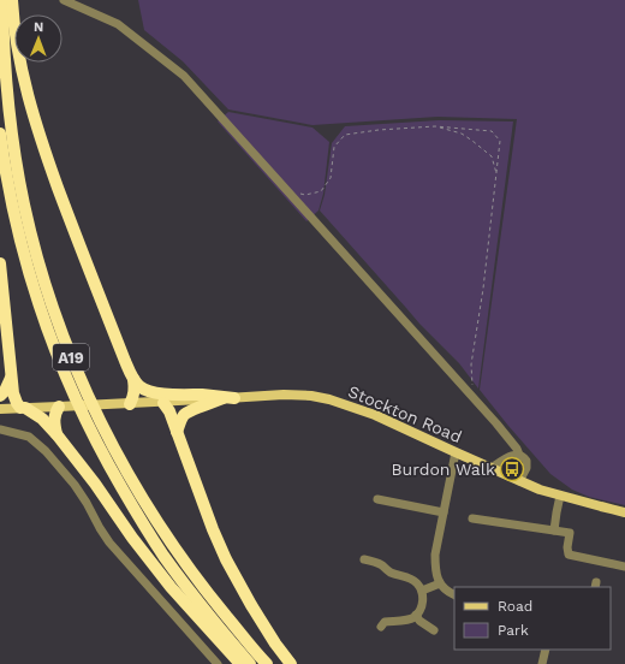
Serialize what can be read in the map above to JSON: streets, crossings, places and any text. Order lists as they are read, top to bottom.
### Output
{
  "streets": {
    "highway": ["A19"],
    "main road": ["Stockton Road"]
  },
  "places": {
    "bus stop": ["Burdon Walk"]
  },
  "legend": ["Road", "Park"],
  "north": "top"
}
